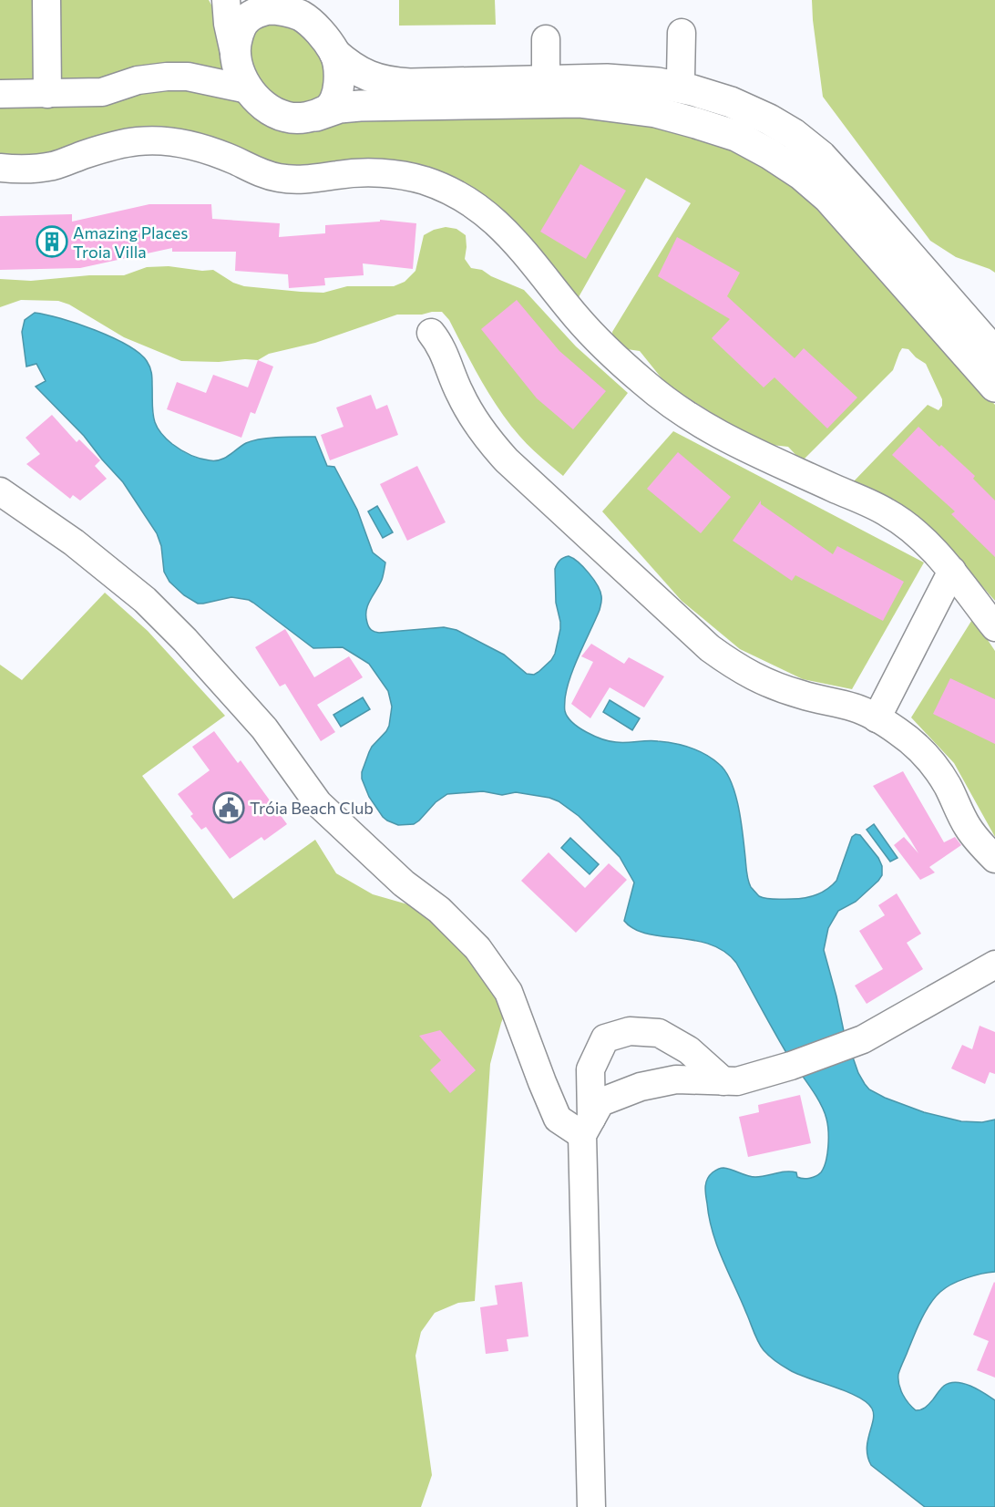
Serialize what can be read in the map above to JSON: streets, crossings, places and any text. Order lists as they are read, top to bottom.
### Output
{
  "places": {
    "building": ["Amazing Places Troia Villa"],
    "public building": ["Tróia Beach Club"]
  }
}
